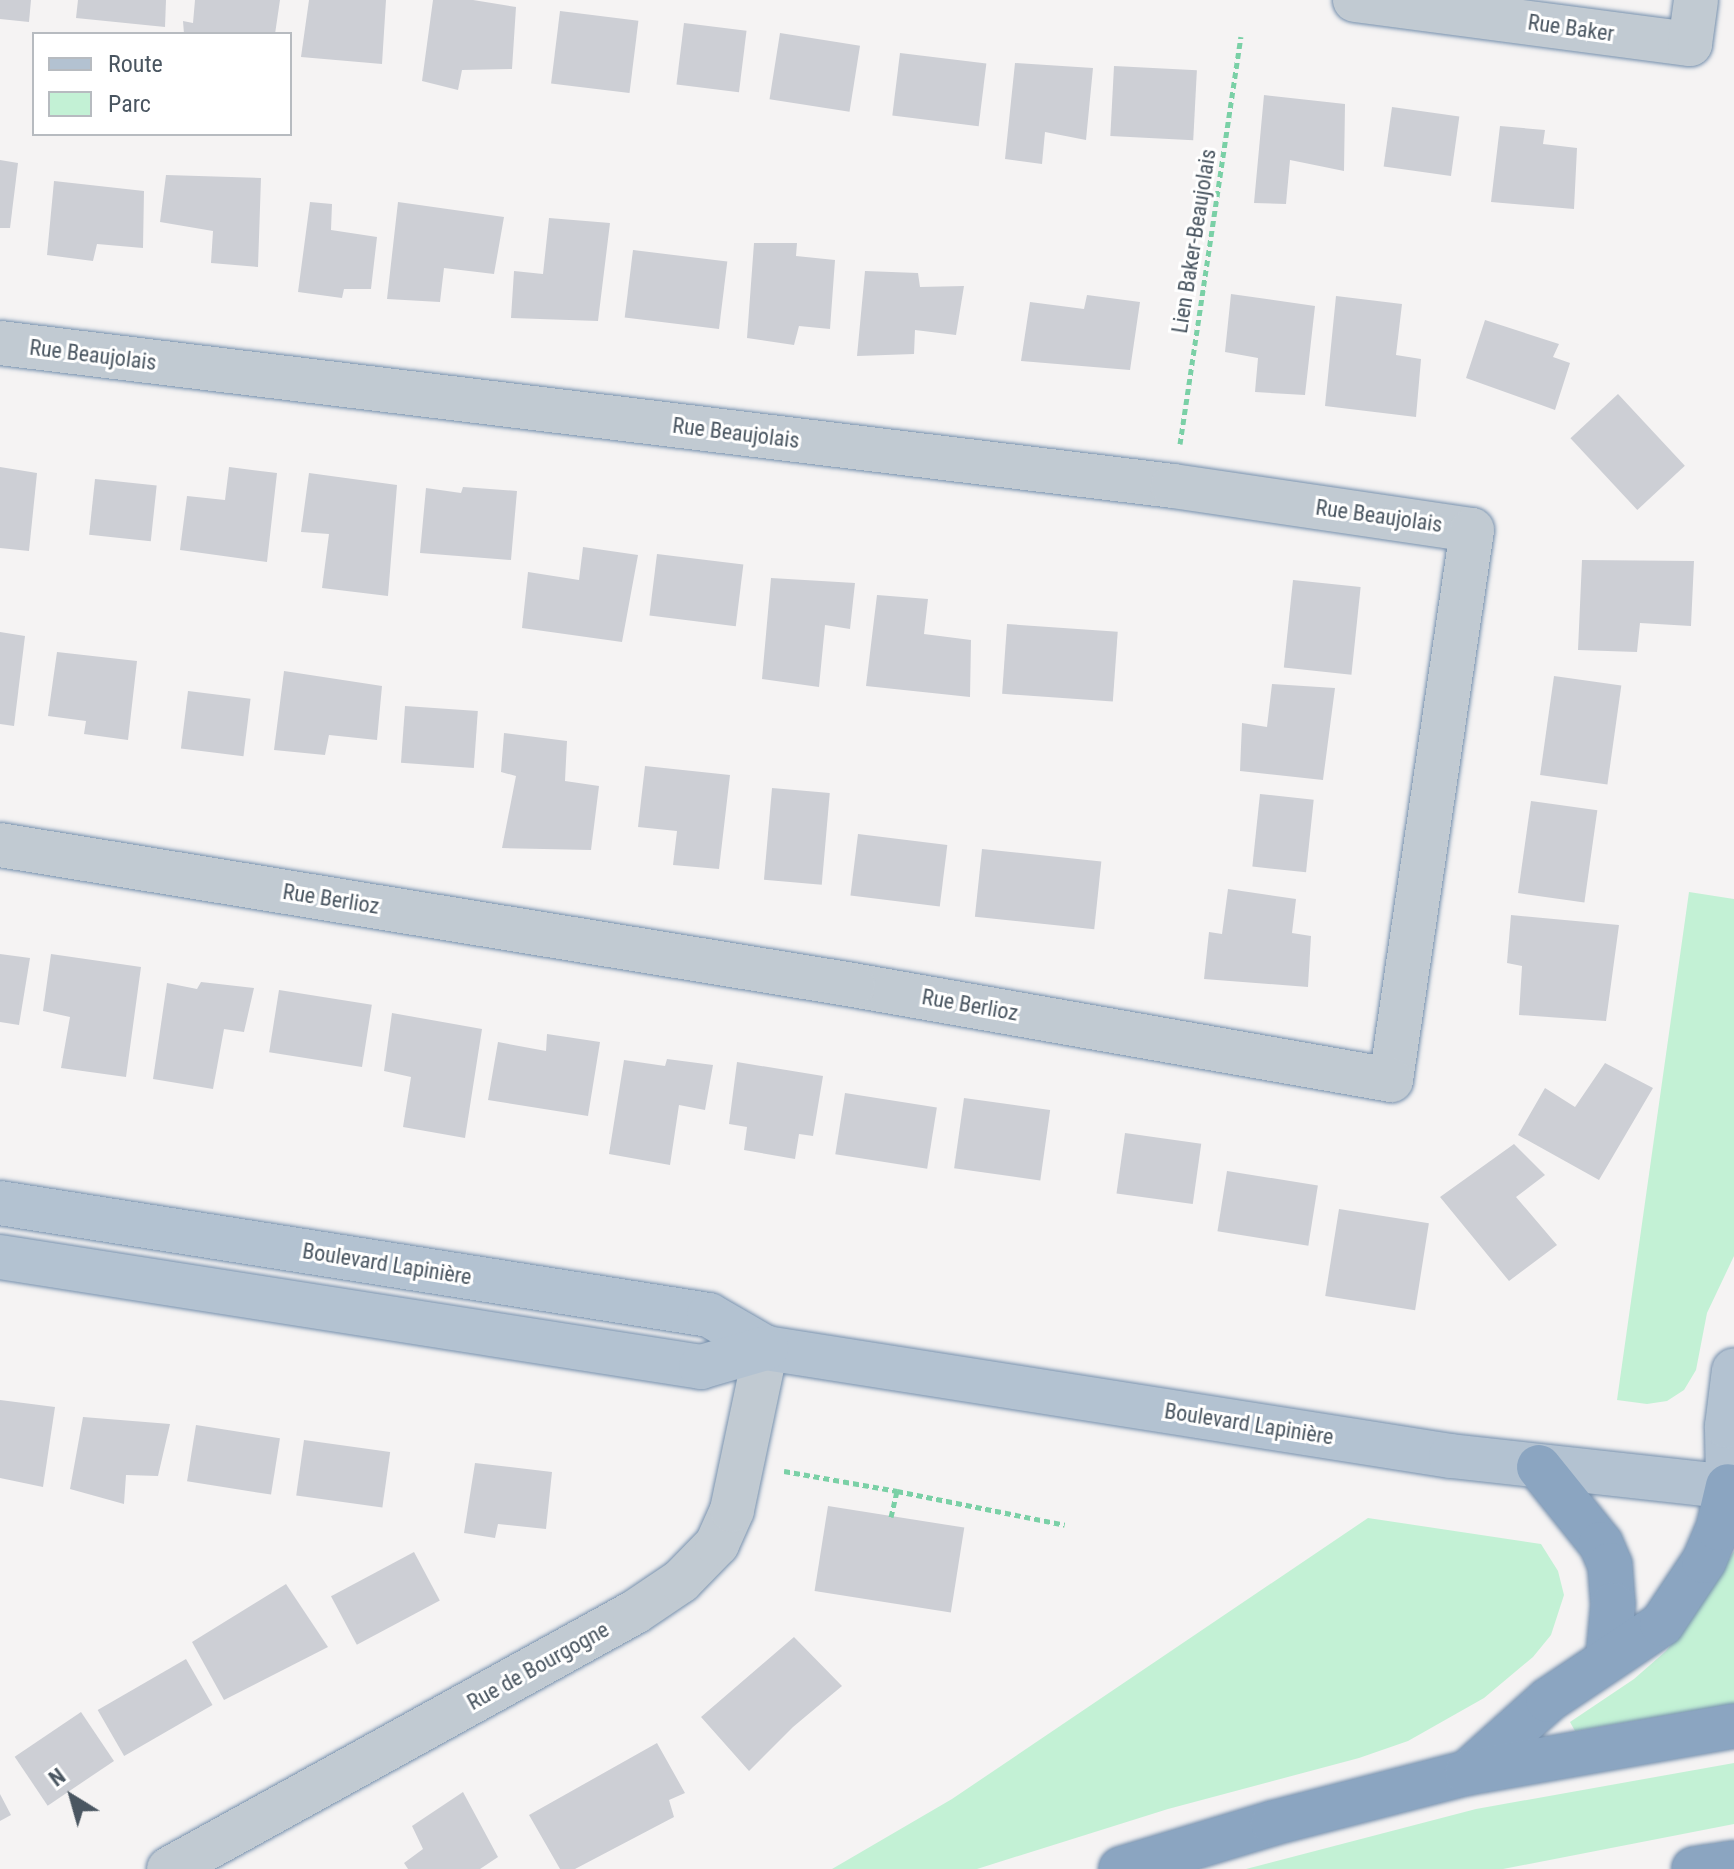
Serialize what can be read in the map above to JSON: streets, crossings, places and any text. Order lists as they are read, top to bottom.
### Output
{
  "streets": {
    "main road": ["Boulevard Lapinière"],
    "street": [
      "Rue Baker",
      "Rue Beaujolais",
      "Rue Berlioz",
      "Rue de Bourgogne"
    ],
    "path": ["Lien Baker-Beaujolais"]
  },
  "crossings": [
    ["Rue Beaujolais", "Rue Berlioz"],
    ["Boulevard Lapinière", "Rue de Bourgogne"]
  ],
  "legend": ["Route", "Parc"],
  "north": "top left"
}
